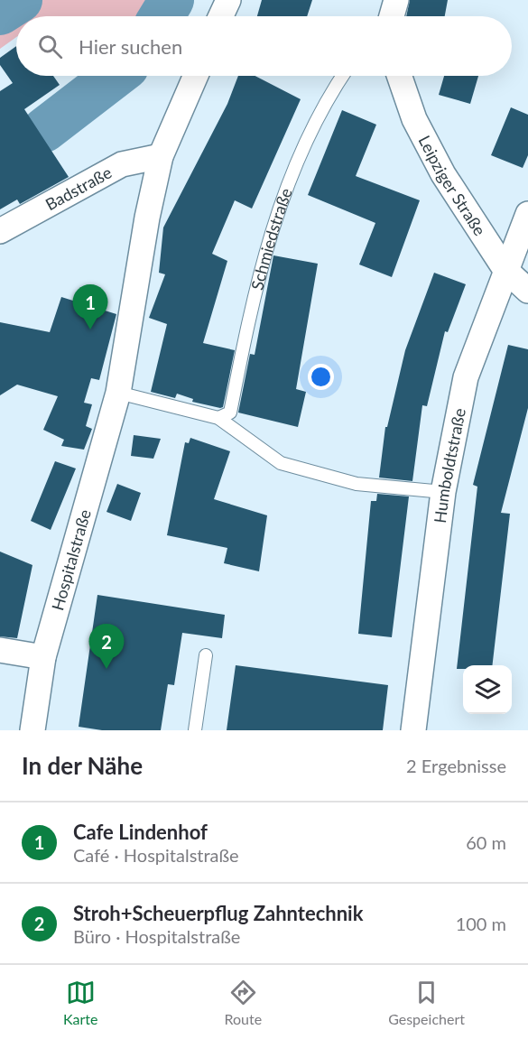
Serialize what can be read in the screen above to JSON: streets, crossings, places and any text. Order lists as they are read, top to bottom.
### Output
{
  "streets": {
    "street": [
      "Leipziger Straße",
      "Badstraße",
      "Humboldtstraße",
      "Hospitalstraße"
    ],
    "lane": ["Schmiedstraße"]
  },
  "crossings": [
    ["Leipziger Straße", "Humboldtstraße"],
    ["Badstraße", "Hospitalstraße"]
  ],
  "page": {
    "search": "Hier suchen",
    "pins": ["1", "2"],
    "heading": ["In der Nähe", "2 Ergebnisse"],
    "list": [
      {
        "mark": "1",
        "name": "Cafe Lindenhof",
        "note": "Café · Hospitalstraße",
        "value": "60 m"
      },
      {
        "mark": "2",
        "name": "Stroh+Scheuerpflug Zahntechnik",
        "note": "Büro · Hospitalstraße",
        "value": "100 m"
      }
    ],
    "nav": ["Karte", "Route", "Gespeichert"]
  }
}
